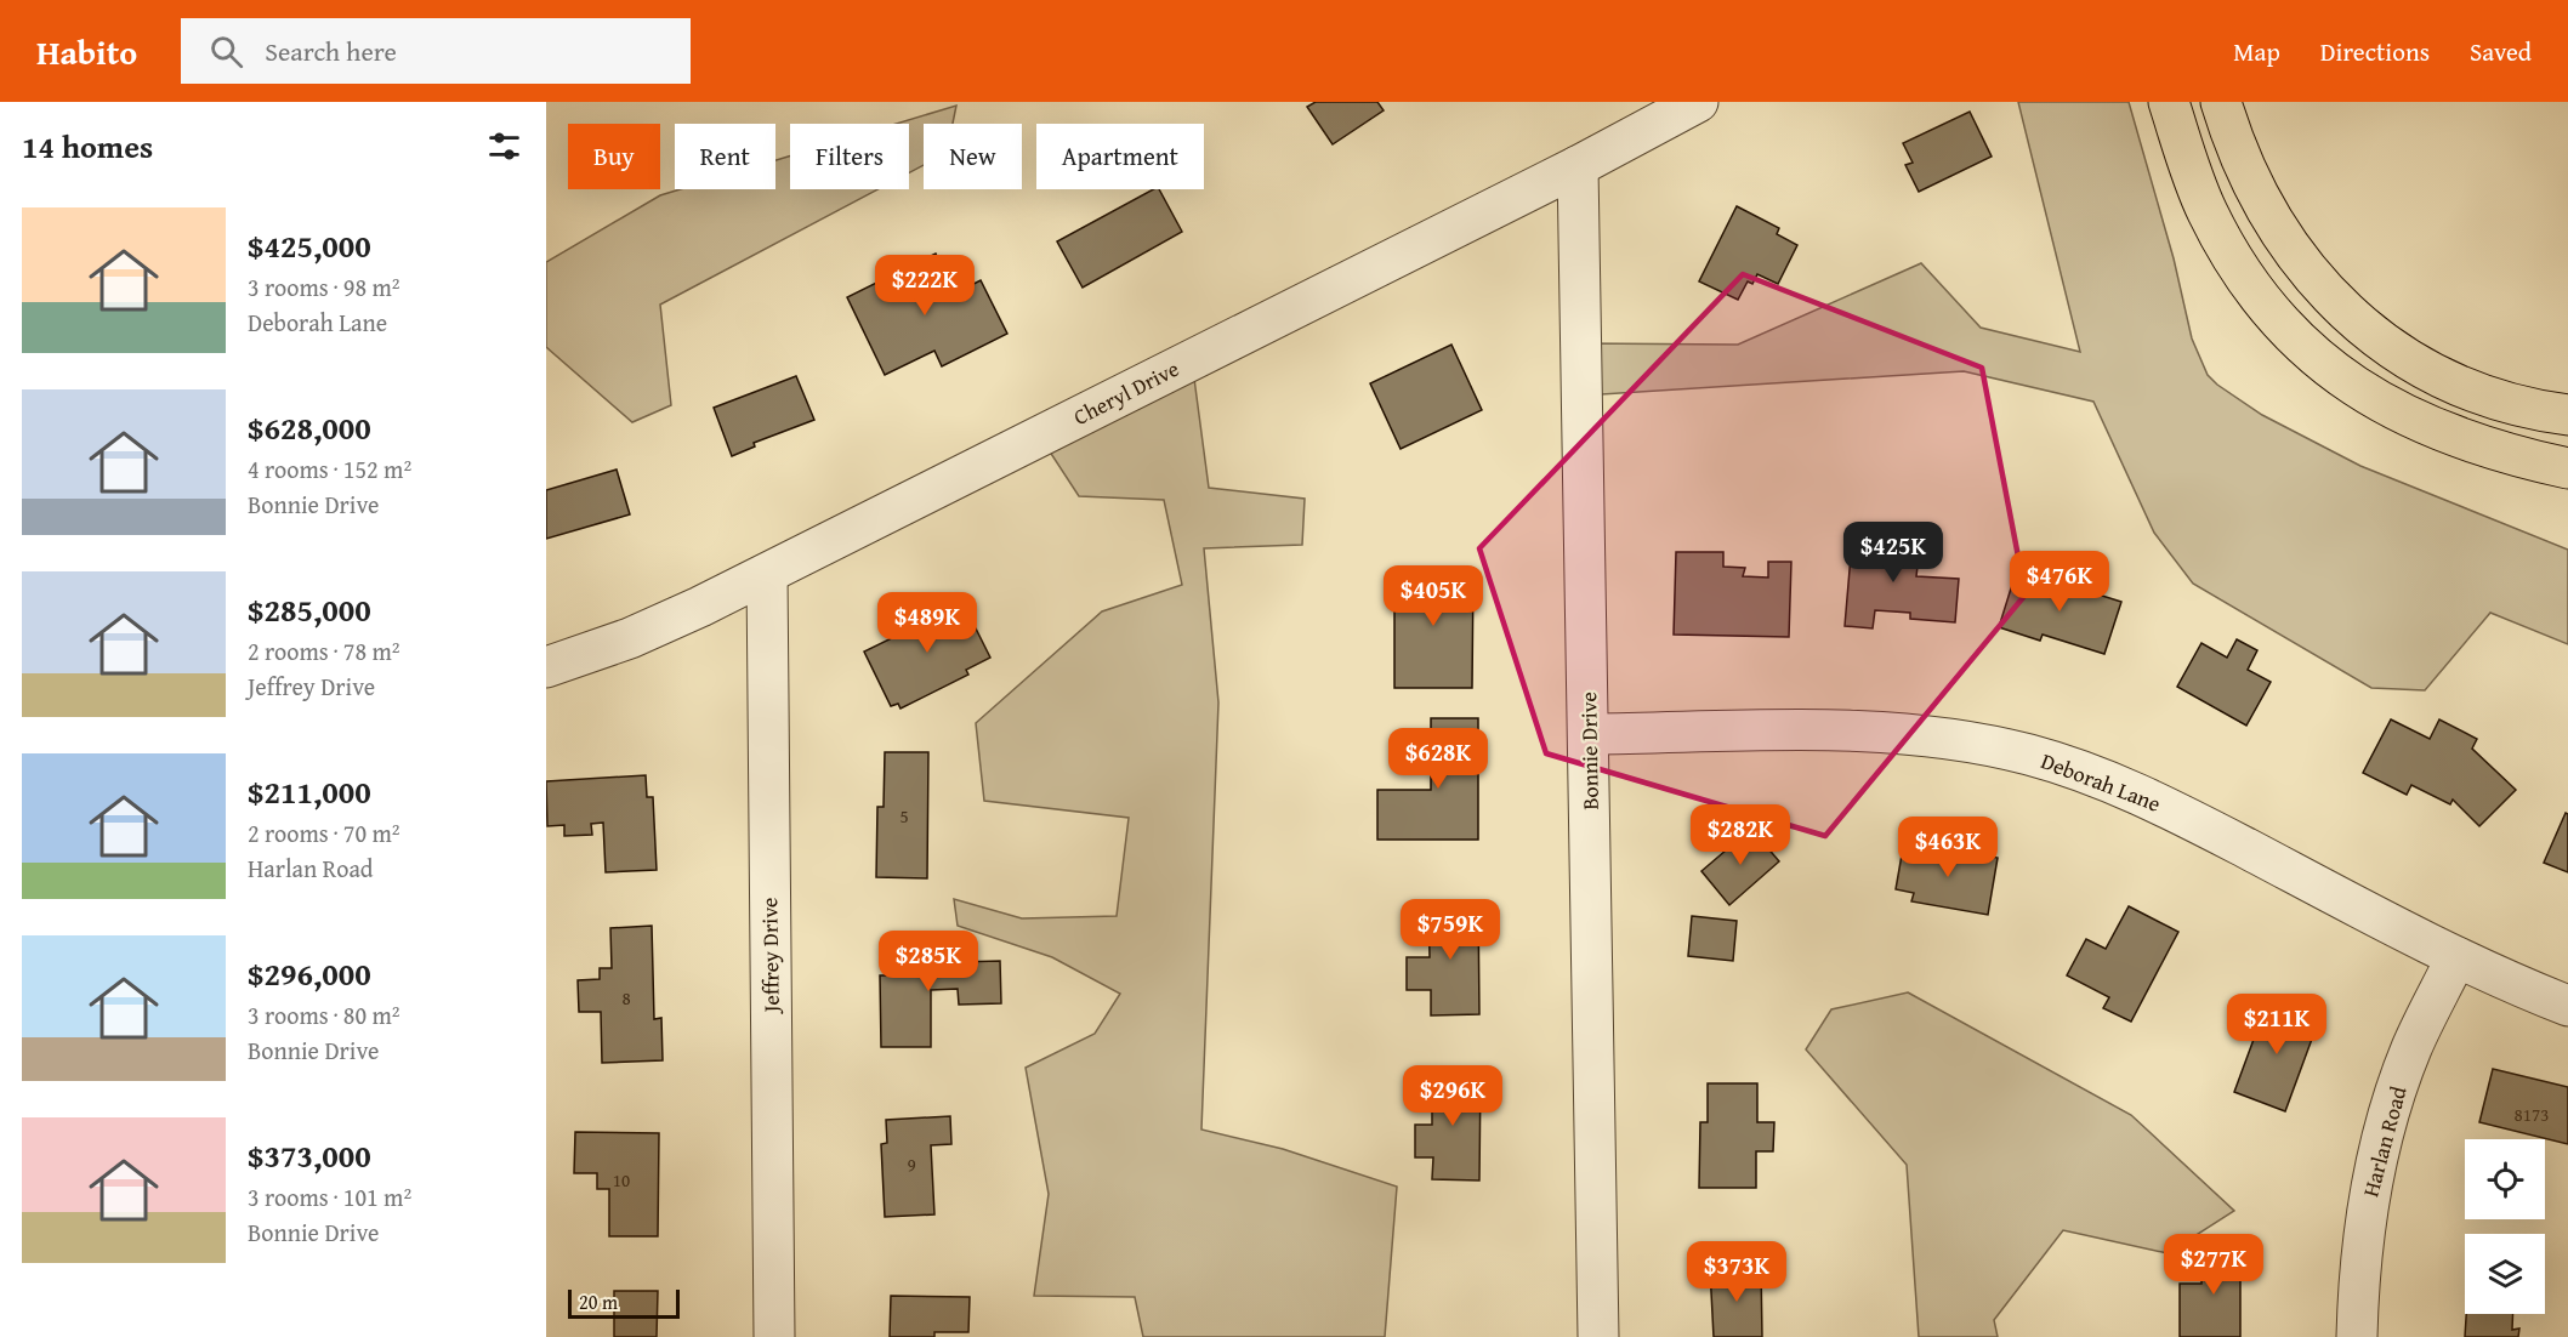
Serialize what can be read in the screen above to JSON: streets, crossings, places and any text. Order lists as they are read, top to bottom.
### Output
{
  "streets": {
    "street": [
      "Cheryl Drive",
      "Bonnie Drive",
      "Deborah Lane",
      "Jeffrey Drive",
      "Harlan Road"
    ]
  },
  "crossings": [
    ["Cheryl Drive", "Bonnie Drive"],
    ["Cheryl Drive", "Jeffrey Drive"],
    ["Bonnie Drive", "Deborah Lane"],
    ["Deborah Lane", "Harlan Road"]
  ],
  "house_numbers": [
    "5",
    "8",
    "8173",
    "9",
    "10"
  ],
  "scale_bar": "20 m",
  "page": {
    "header": "Habito",
    "search": "Search here",
    "nav": ["Map", "Directions", "Saved"],
    "heading": "14 homes",
    "chip": [
      "Buy",
      "Rent",
      "Filters",
      "New",
      "Apartment"
    ],
    "list": [
      {
        "name": "$425,000",
        "note": "3 rooms · 98 m² · Deborah Lane"
      },
      {
        "name": "$628,000",
        "note": "4 rooms · 152 m² · Bonnie Drive"
      },
      {
        "name": "$285,000",
        "note": "2 rooms · 78 m² · Jeffrey Drive"
      },
      {
        "name": "$211,000",
        "note": "2 rooms · 70 m² · Harlan Road"
      },
      {
        "name": "$296,000",
        "note": "3 rooms · 80 m² · Bonnie Drive"
      },
      {
        "name": "$373,000",
        "note": "3 rooms · 101 m² · Bonnie Drive"
      }
    ],
    "price": [
      "$222K",
      "$425K",
      "$476K",
      "$405K",
      "$489K",
      "$628K",
      "$282K",
      "$463K",
      "$759K",
      "$285K",
      "$211K",
      "$296K",
      "$277K",
      "$373K"
    ],
    "scale": "20 m"
  }
}
